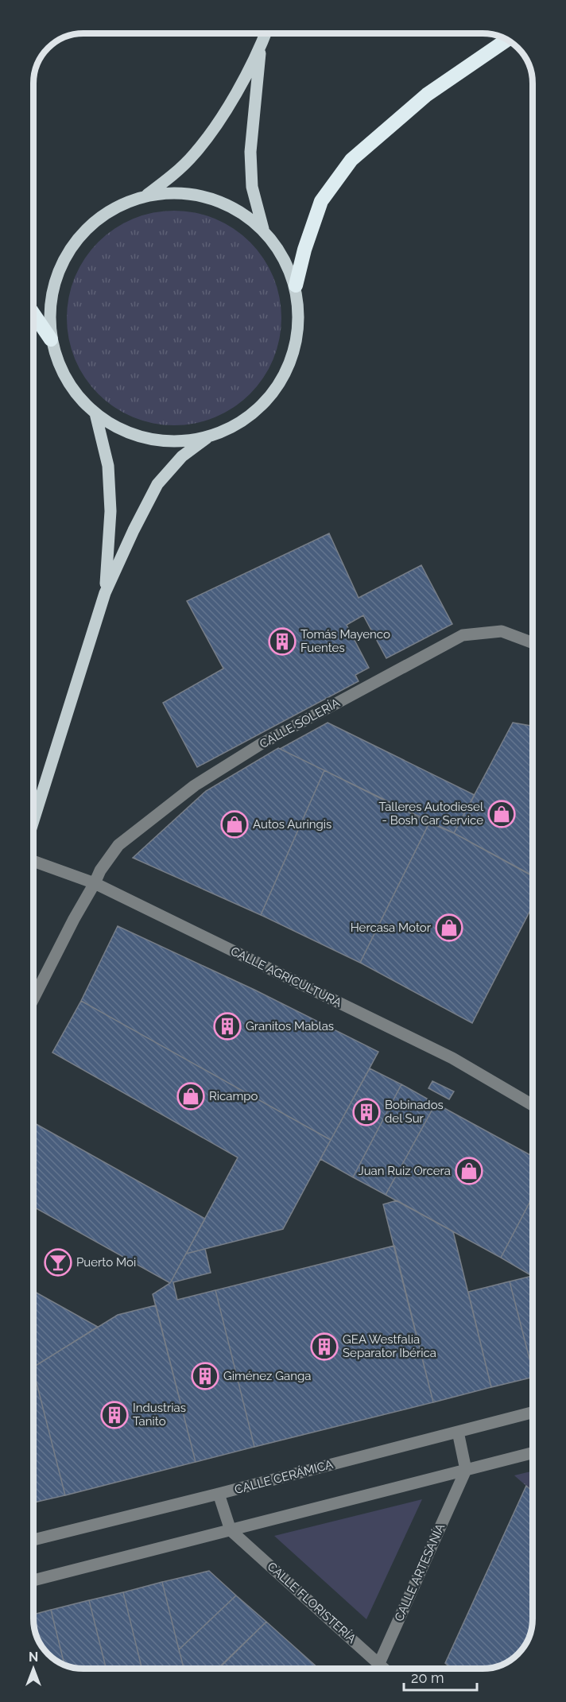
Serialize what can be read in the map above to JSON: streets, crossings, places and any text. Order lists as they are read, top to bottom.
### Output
{
  "streets": {
    "street": [
      "CALLE SOLERÍA",
      "CALLE AGRICULTURA",
      "CALLE CERÁMICA",
      "CALLE ARTESANÍA",
      "CALLE FLORISTERÍA"
    ]
  },
  "crossings": [
    ["CALLE SOLERÍA", "CALLE AGRICULTURA"],
    ["CALLE ARTESANÍA", "CALLE FLORISTERÍA"]
  ],
  "places": {
    "building": [
      "Tomás Mayenco Fuentes",
      "Granitos Mablas",
      "Bobinados del Sur",
      "GEA Westfalia Separator Ibérica",
      "Giménez Ganga",
      "Industrias Tanito"
    ],
    "shop": [
      "Talleres Autodiesel - Bosh Car Service",
      "Autos Auringis",
      "Hercasa Motor",
      "Ricampo",
      "Juan Ruiz Orcera"
    ],
    "bar": ["Puerto Moi"]
  },
  "scale_bar": "20 m",
  "north": "top"
}
